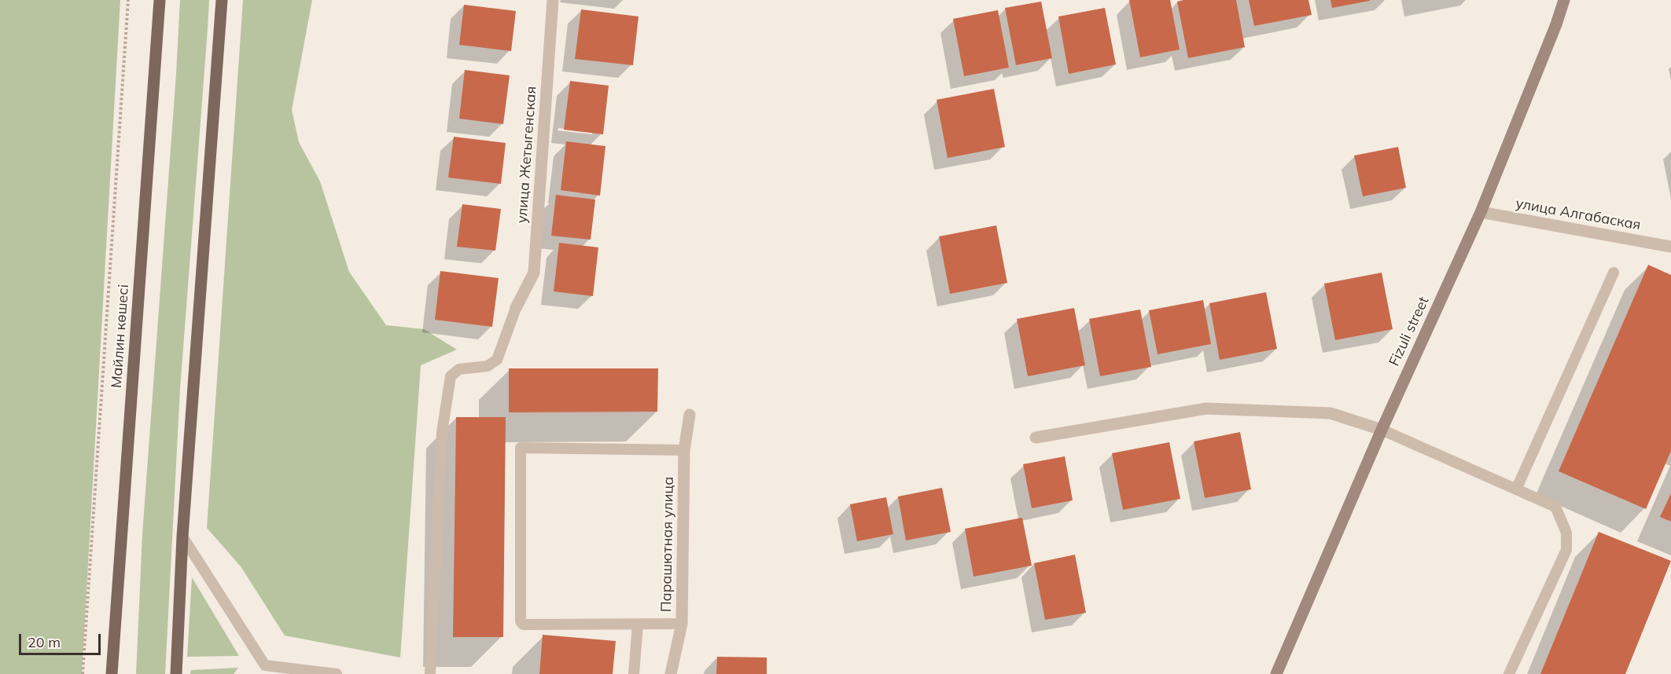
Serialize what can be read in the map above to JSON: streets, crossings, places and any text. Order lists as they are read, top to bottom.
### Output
{
  "streets": {
    "main road": ["Майлин көшесі"],
    "street": [
      "улица Жетыгенская",
      "улица Алгабаская",
      "Fizuli street",
      "Парашютная улица"
    ]
  },
  "crossings": [
    ["улица Алгабаская", "Fizuli street"]
  ],
  "scale_bar": "20 m"
}
